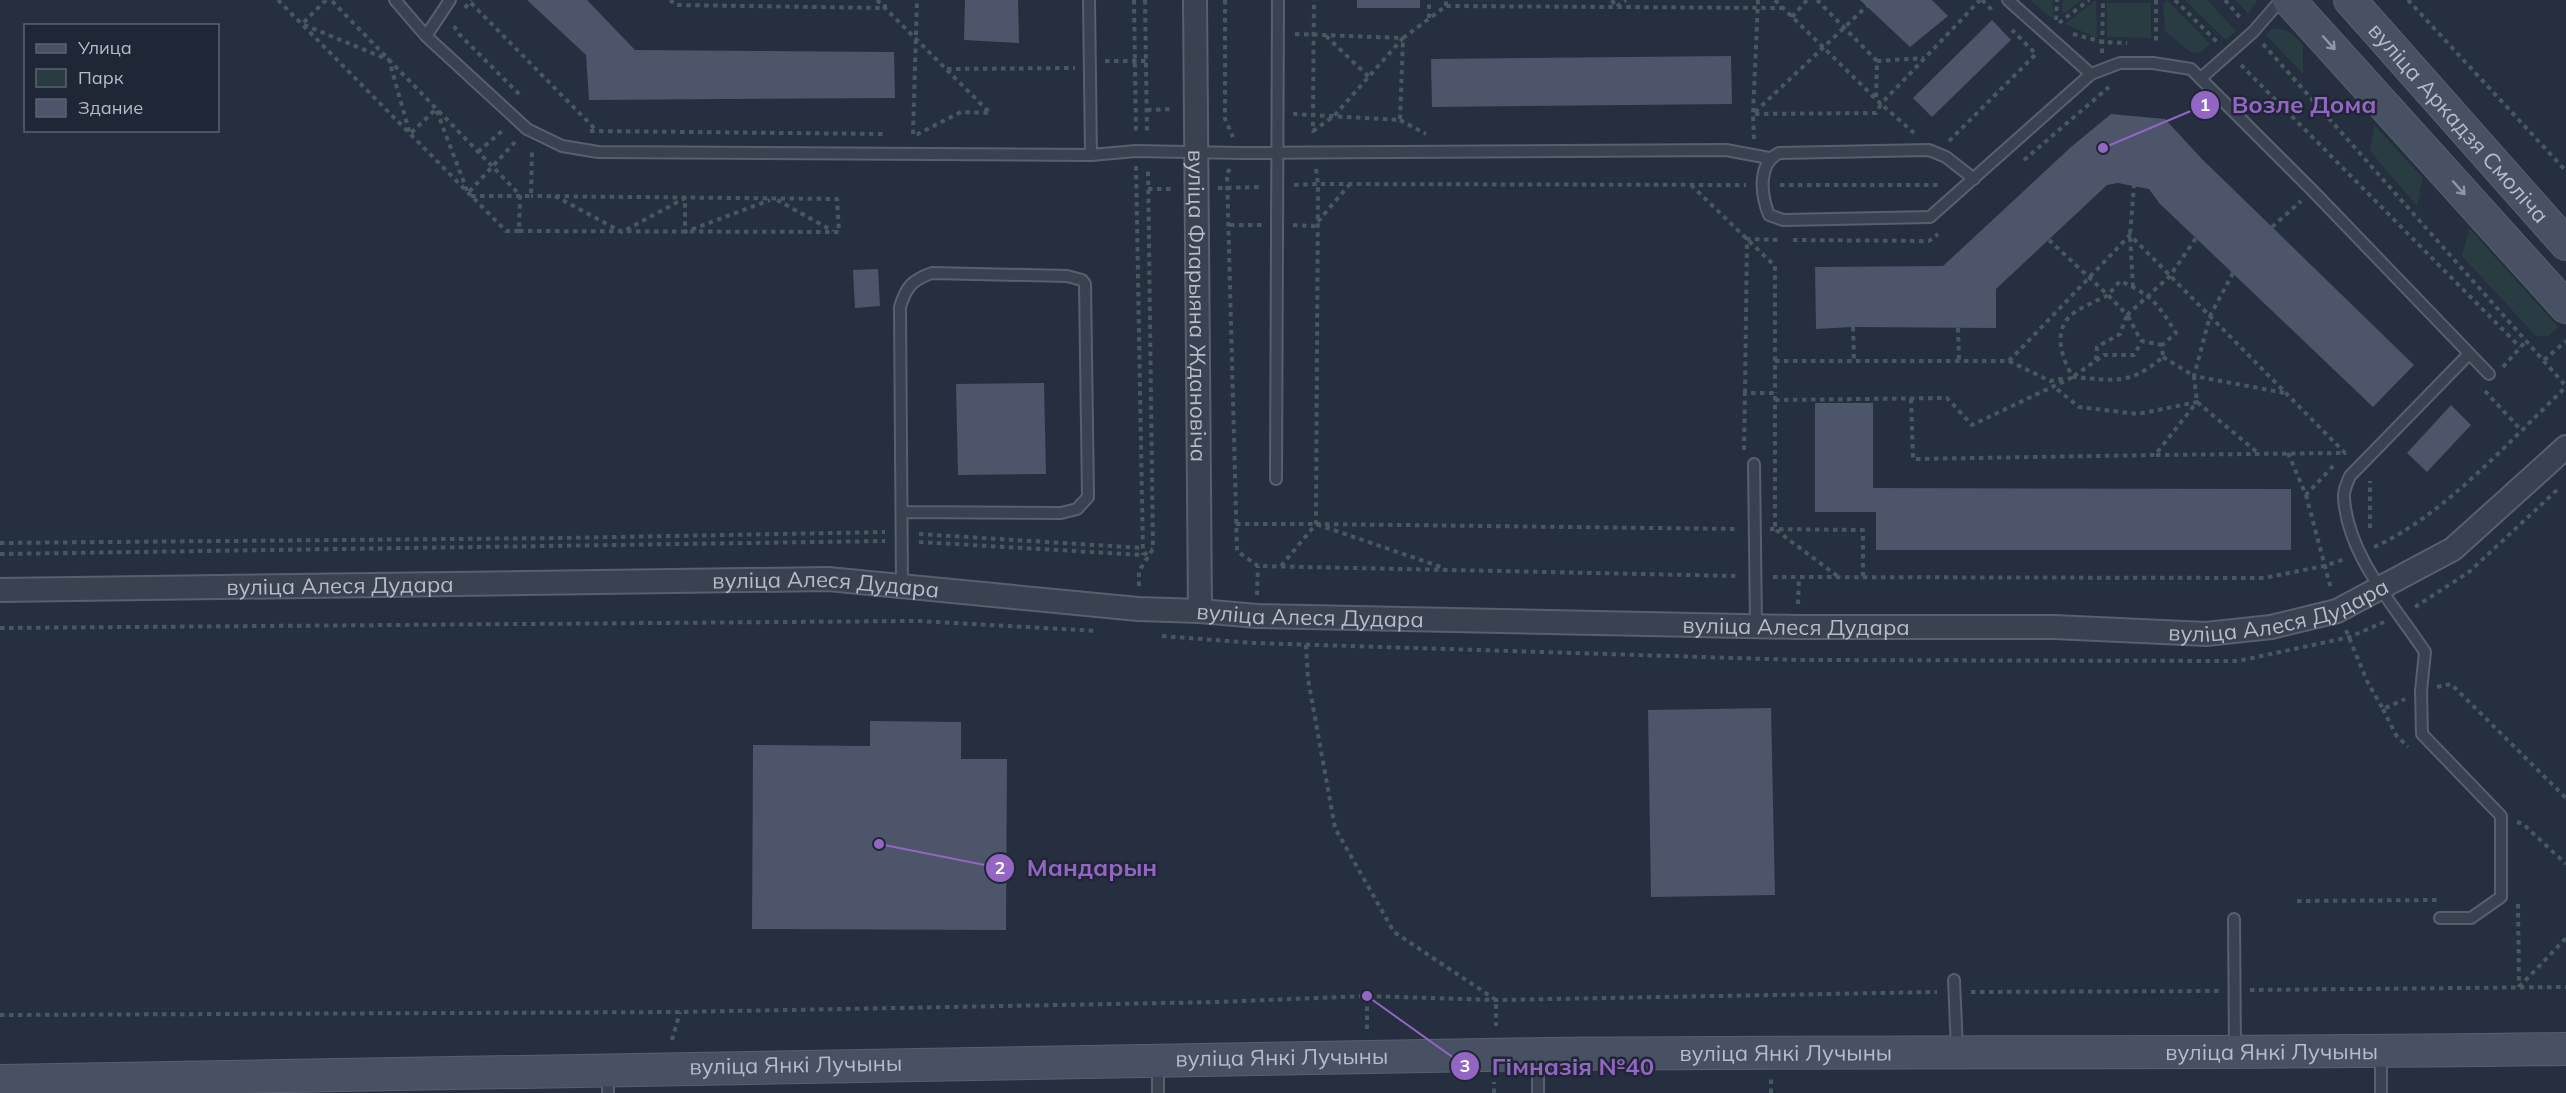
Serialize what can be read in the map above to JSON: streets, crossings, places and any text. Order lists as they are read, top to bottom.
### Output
{
  "streets": {
    "main road": ["вуліца Аркадзя Смоліча", "вуліца Янкі Лучыны"],
    "street": ["вуліца Фларыяна Ждановіча", "вуліца Алеся Дудара"]
  },
  "crossings": [
    ["вуліца Фларыяна Ждановіча", "вуліца Алеся Дудара"]
  ],
  "places": ["Возле Дома", "Мандарын", "Гімназія №40"],
  "legend": ["Улица", "Парк", "Здание"]
}
